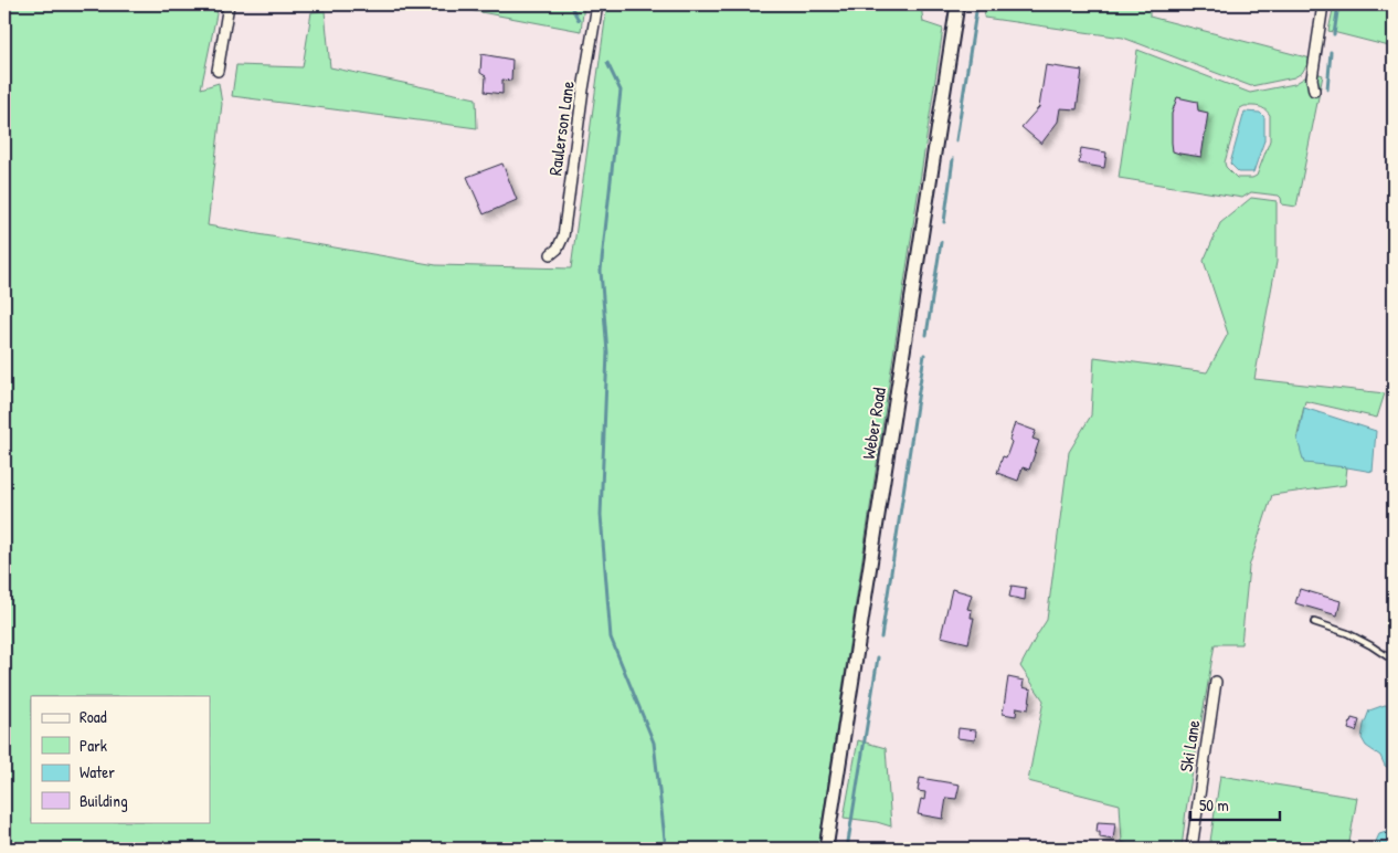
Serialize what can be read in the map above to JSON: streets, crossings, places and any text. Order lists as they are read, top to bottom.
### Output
{
  "streets": {
    "street": ["Raulerson Lane", "Weber Road", "Ski Lane"]
  },
  "legend": [
    "Road",
    "Park",
    "Water",
    "Building"
  ],
  "scale_bar": "50 m"
}
